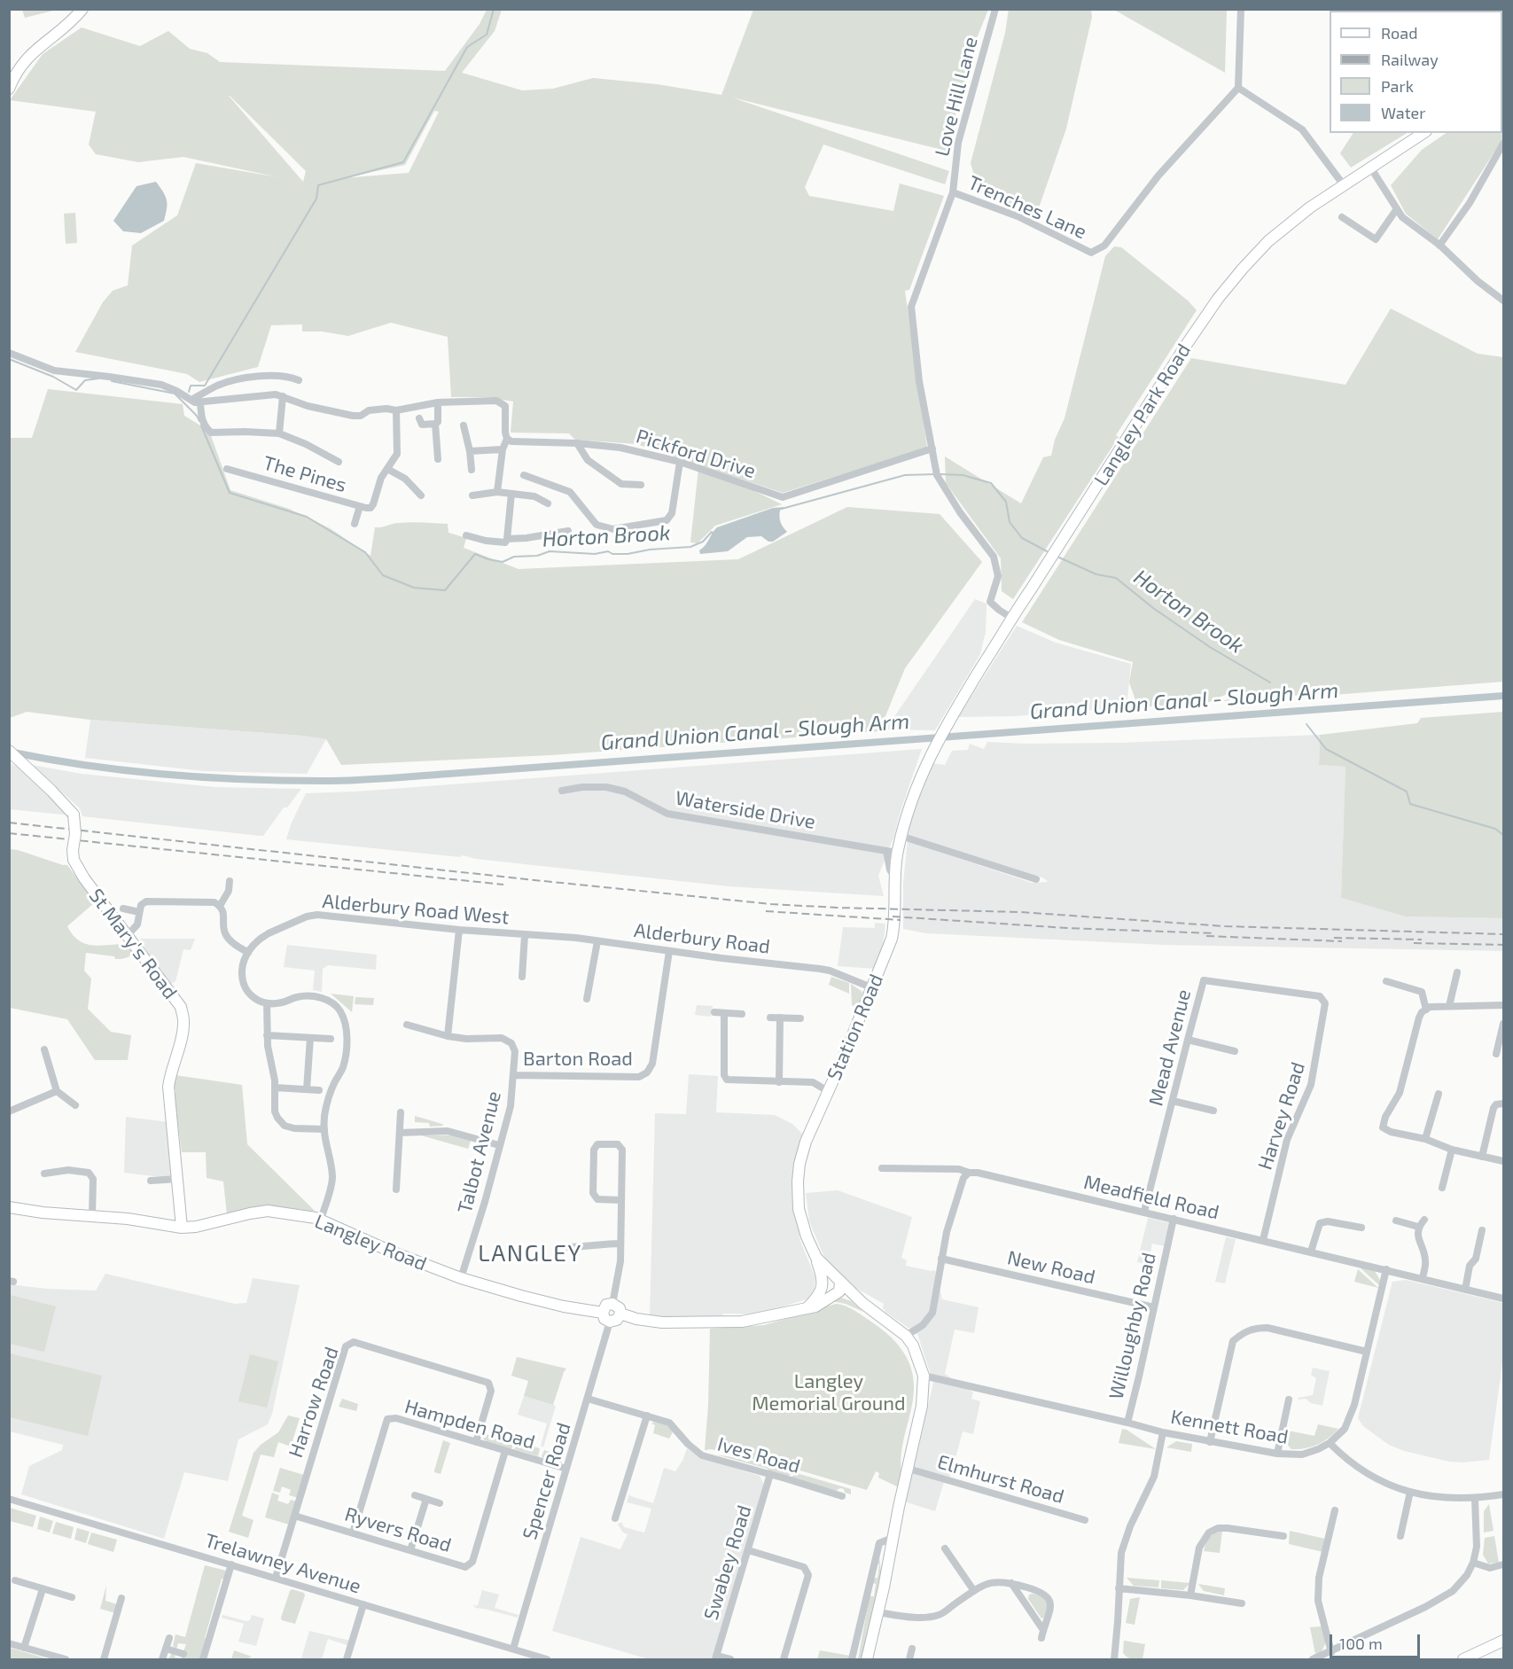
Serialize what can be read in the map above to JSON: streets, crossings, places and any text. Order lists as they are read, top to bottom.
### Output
{
  "streets": {
    "main road": [
      "Langley Park Road",
      "St Mary's Road",
      "Station Road",
      "Langley Road"
    ],
    "street": [
      "Love Hill Lane",
      "Trenches Lane",
      "Pickford Drive",
      "The Pines",
      "Waterside Drive",
      "Alderbury Road West",
      "Alderbury Road",
      "Mead Avenue",
      "Barton Road",
      "Harvey Road",
      "Talbot Avenue",
      "Meadfield Road",
      "New Road",
      "Willoughby Road",
      "Harrow Road",
      "Hampden Road",
      "Kennett Road",
      "Ives Road",
      "Elmhurst Road",
      "Spencer Road",
      "Ryvers Road",
      "Swabey Road",
      "Trelawney Avenue"
    ]
  },
  "crossings": [
    ["Love Hill Lane", "Trenches Lane"],
    ["Trenches Lane", "Langley Park Road"],
    ["Trenches Lane", "Pickford Drive"],
    ["Langley Park Road", "Station Road"],
    ["Waterside Drive", "Station Road"],
    ["Alderbury Road West", "Alderbury Road"],
    ["Alderbury Road", "Station Road"],
    ["Alderbury Road", "Barton Road"],
    ["St Mary's Road", "Langley Road"],
    ["Mead Avenue", "Harvey Road"],
    ["Mead Avenue", "Meadfield Road"],
    ["Barton Road", "Talbot Avenue"],
    ["Harvey Road", "Meadfield Road"],
    ["Talbot Avenue", "Langley Road"],
    ["Meadfield Road", "Willoughby Road"],
    ["Meadfield Road", "Kennett Road"],
    ["Langley Road", "Spencer Road"],
    ["New Road", "Willoughby Road"],
    ["Willoughby Road", "Kennett Road"],
    ["Harrow Road", "Hampden Road"],
    ["Harrow Road", "Ryvers Road"],
    ["Harrow Road", "Trelawney Avenue"],
    ["Hampden Road", "Spencer Road"],
    ["Hampden Road", "Ryvers Road"],
    ["Ives Road", "Spencer Road"],
    ["Ives Road", "Swabey Road"],
    ["Spencer Road", "Trelawney Avenue"]
  ],
  "districts": ["LANGLEY"],
  "water": ["Horton Brook", "Grand Union Canal - Slough Arm"],
  "parks": ["Langley Memorial Ground"],
  "legend": [
    "Road",
    "Railway",
    "Park",
    "Water"
  ],
  "scale_bar": "100 m"
}
